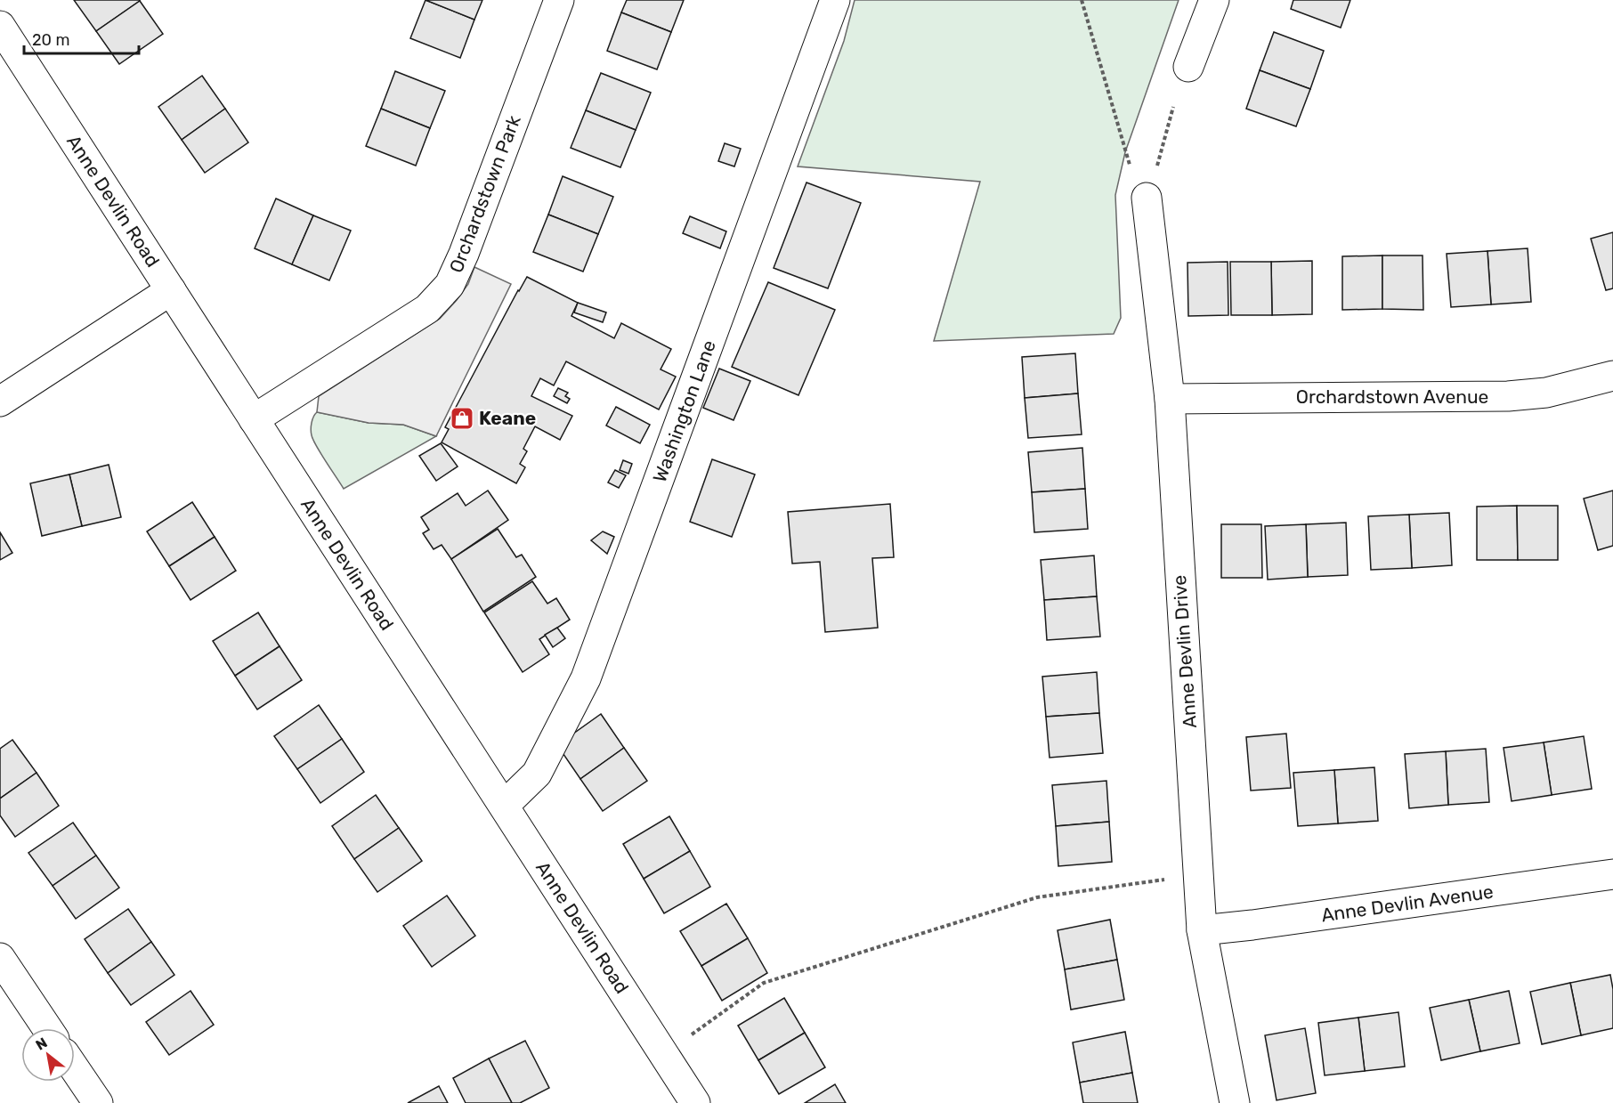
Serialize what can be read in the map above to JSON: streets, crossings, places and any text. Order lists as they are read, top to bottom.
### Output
{
  "streets": {
    "street": [
      "Orchardstown Park",
      "Anne Devlin Road",
      "Orchardstown Avenue",
      "Washington Lane",
      "Anne Devlin Drive",
      "Anne Devlin Avenue"
    ]
  },
  "crossings": [
    ["Orchardstown Park", "Anne Devlin Road"],
    ["Anne Devlin Road", "Washington Lane"],
    ["Orchardstown Avenue", "Anne Devlin Drive"],
    ["Anne Devlin Drive", "Anne Devlin Avenue"]
  ],
  "places": {
    "shop": ["Keane"]
  },
  "scale_bar": "20 m",
  "north": "top left"
}
